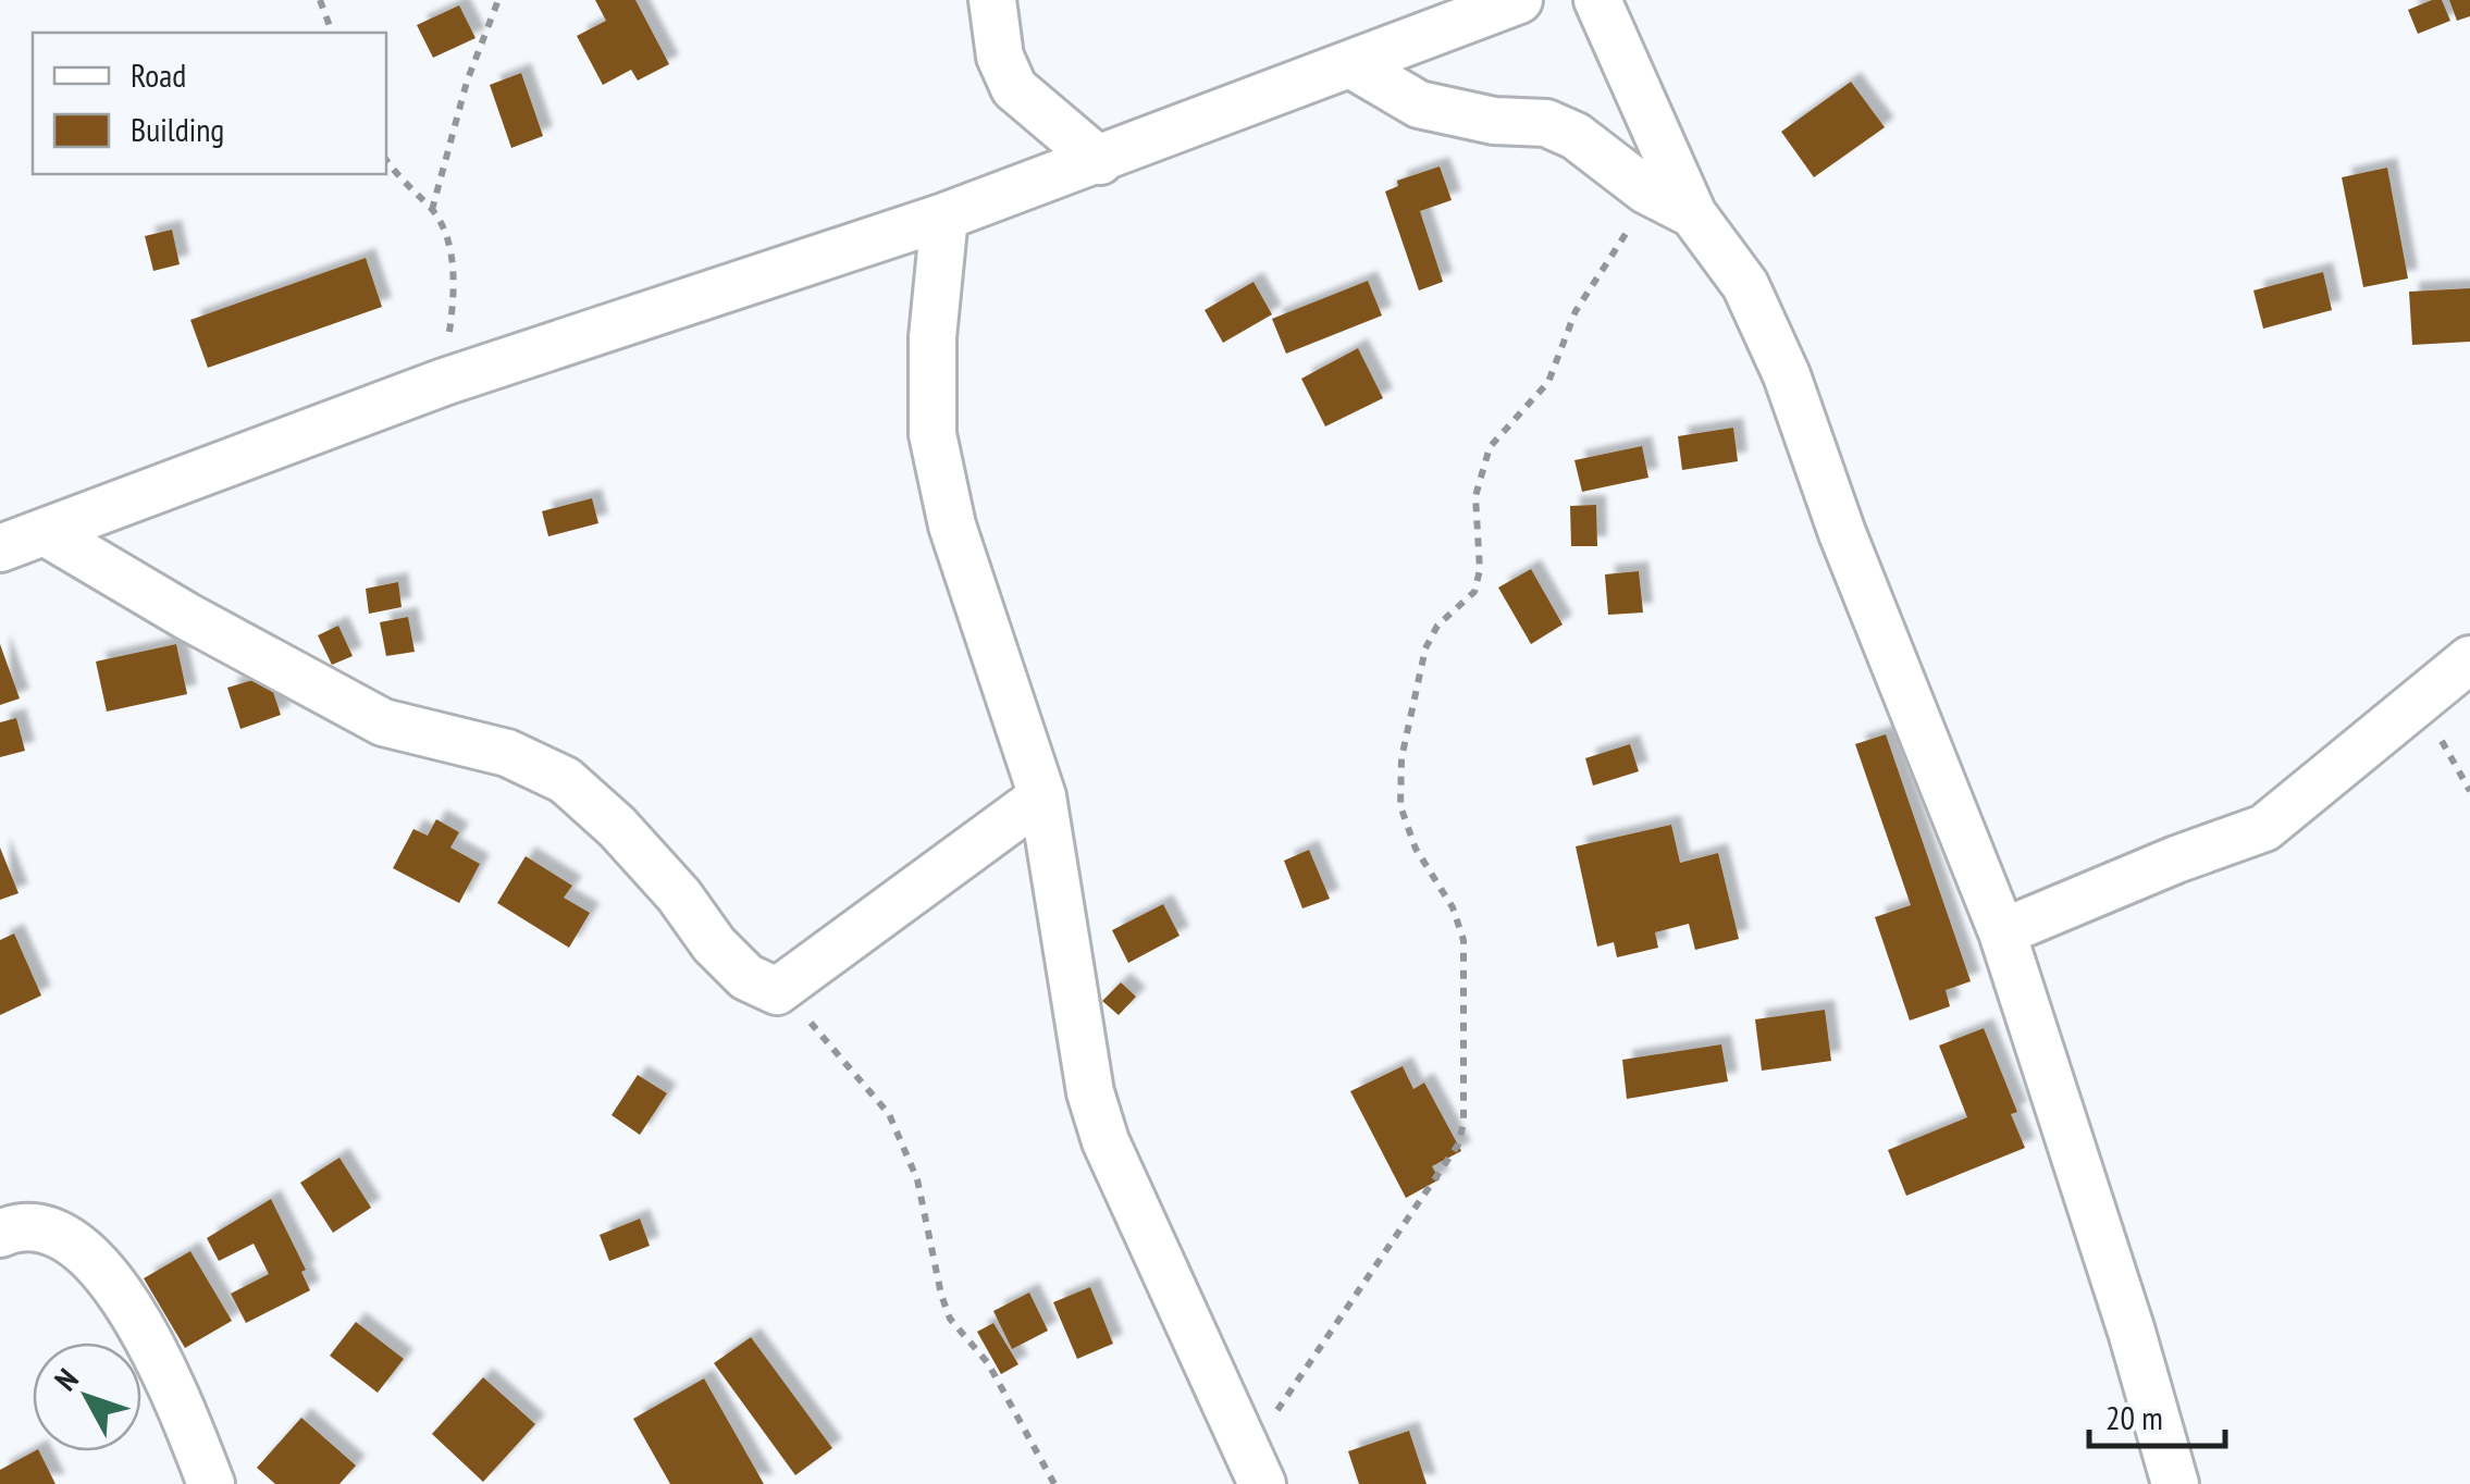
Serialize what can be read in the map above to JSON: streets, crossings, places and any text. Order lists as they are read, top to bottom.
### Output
{
  "legend": ["Road", "Building"],
  "scale_bar": "20 m",
  "north": "top left"
}
